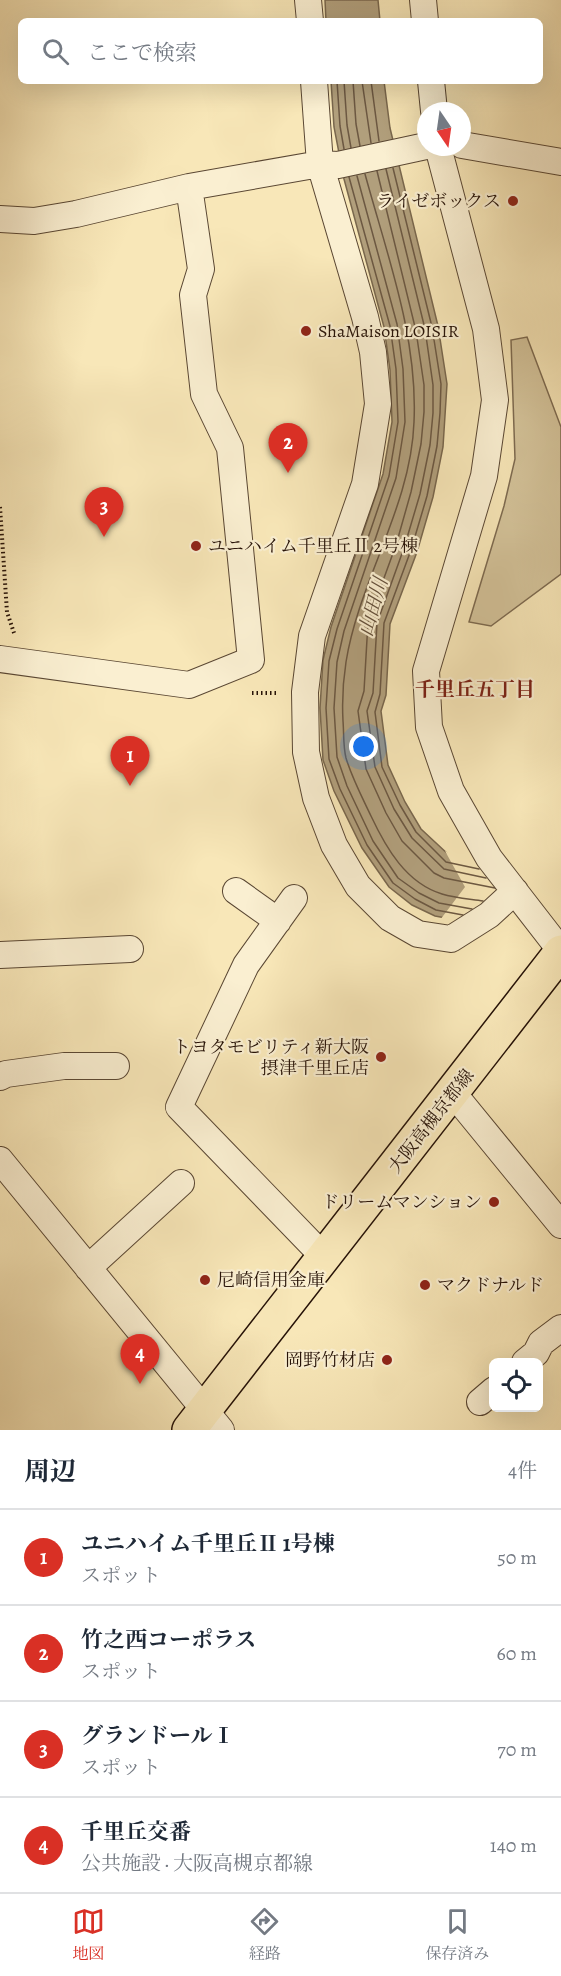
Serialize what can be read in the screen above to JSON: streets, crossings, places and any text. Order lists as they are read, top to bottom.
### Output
{
  "streets": {
    "main road": ["大阪高槻京都線"]
  },
  "districts": ["千里丘五丁目"],
  "water": ["山田川"],
  "places": [
    "ライゼボックス",
    "ShaMaison LOISIR",
    "ユニハイム千里丘Ⅱ 2号棟",
    "トヨタモビリティ新大阪 摂津千里丘店",
    "ドリームマンション",
    "尼崎信用金庫",
    "マクドナルド",
    "岡野竹材店"
  ],
  "north": "bottom",
  "page": {
    "search": "ここで検索",
    "pins": [
      "2",
      "3",
      "1",
      "4"
    ],
    "heading": ["周辺", "4件"],
    "list": [
      {
        "mark": "1",
        "name": "ユニハイム千里丘Ⅱ 1号棟",
        "note": "スポット",
        "value": "50 m"
      },
      {
        "mark": "2",
        "name": "竹之西コーポラス",
        "note": "スポット",
        "value": "60 m"
      },
      {
        "mark": "3",
        "name": "グランドールⅠ",
        "note": "スポット",
        "value": "70 m"
      },
      {
        "mark": "4",
        "name": "千里丘交番",
        "note": "公共施設 · 大阪高槻京都線",
        "value": "140 m"
      }
    ],
    "nav": ["地図", "経路", "保存済み"]
  }
}
